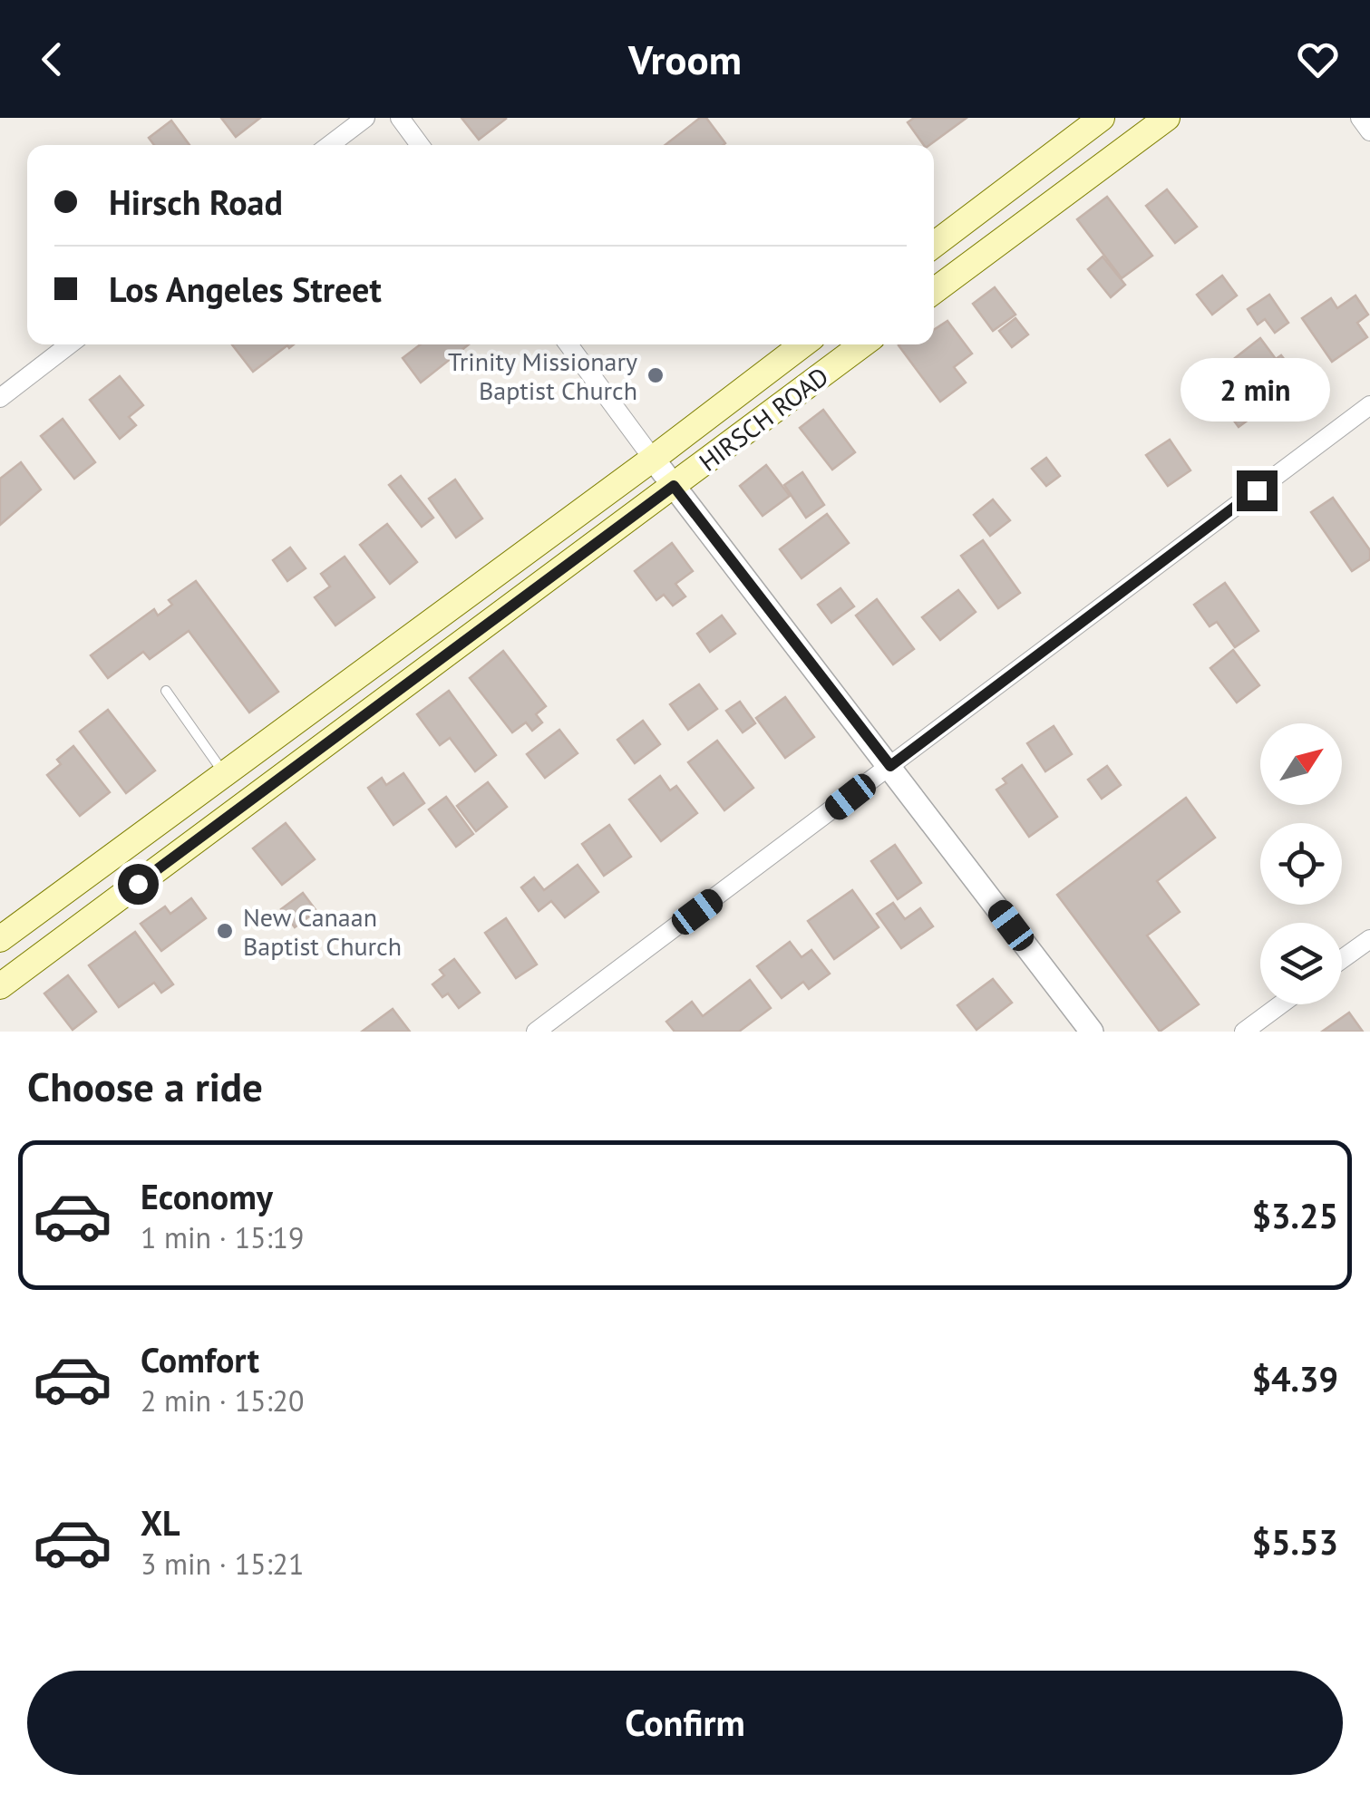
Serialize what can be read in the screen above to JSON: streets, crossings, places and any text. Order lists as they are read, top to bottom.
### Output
{
  "streets": {
    "main road": ["HIRSCH ROAD"]
  },
  "places": ["Trinity Missionary Baptist Church", "New Canaan Baptist Church"],
  "north": "top right",
  "page": {
    "header": "Vroom",
    "banner": ["Hirsch Road", "Los Angeles Street"],
    "bubble": "2 min",
    "heading": "Choose a ride",
    "list": [
      {
        "name": "Economy",
        "note": "1 min · 15:19",
        "value": "$3.25"
      },
      {
        "name": "Comfort",
        "note": "2 min · 15:20",
        "value": "$4.39"
      },
      {
        "name": "XL",
        "note": "3 min · 15:21",
        "value": "$5.53"
      }
    ],
    "buttons": "Confirm"
  }
}
